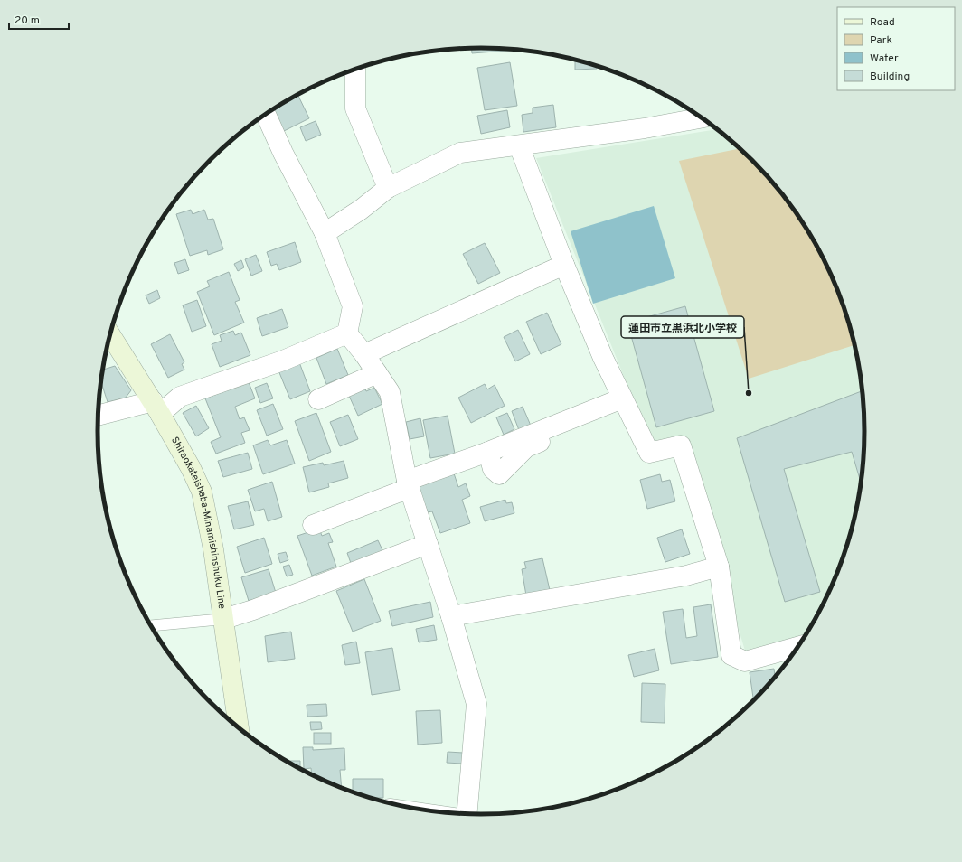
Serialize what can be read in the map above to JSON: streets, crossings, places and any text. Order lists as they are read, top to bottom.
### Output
{
  "streets": {
    "main road": ["Shiraokateishaba-Minamishinshuku Line"]
  },
  "places": ["蓮田市立黒浜北小学校"],
  "legend": [
    "Road",
    "Park",
    "Water",
    "Building"
  ],
  "scale_bar": "20 m"
}
